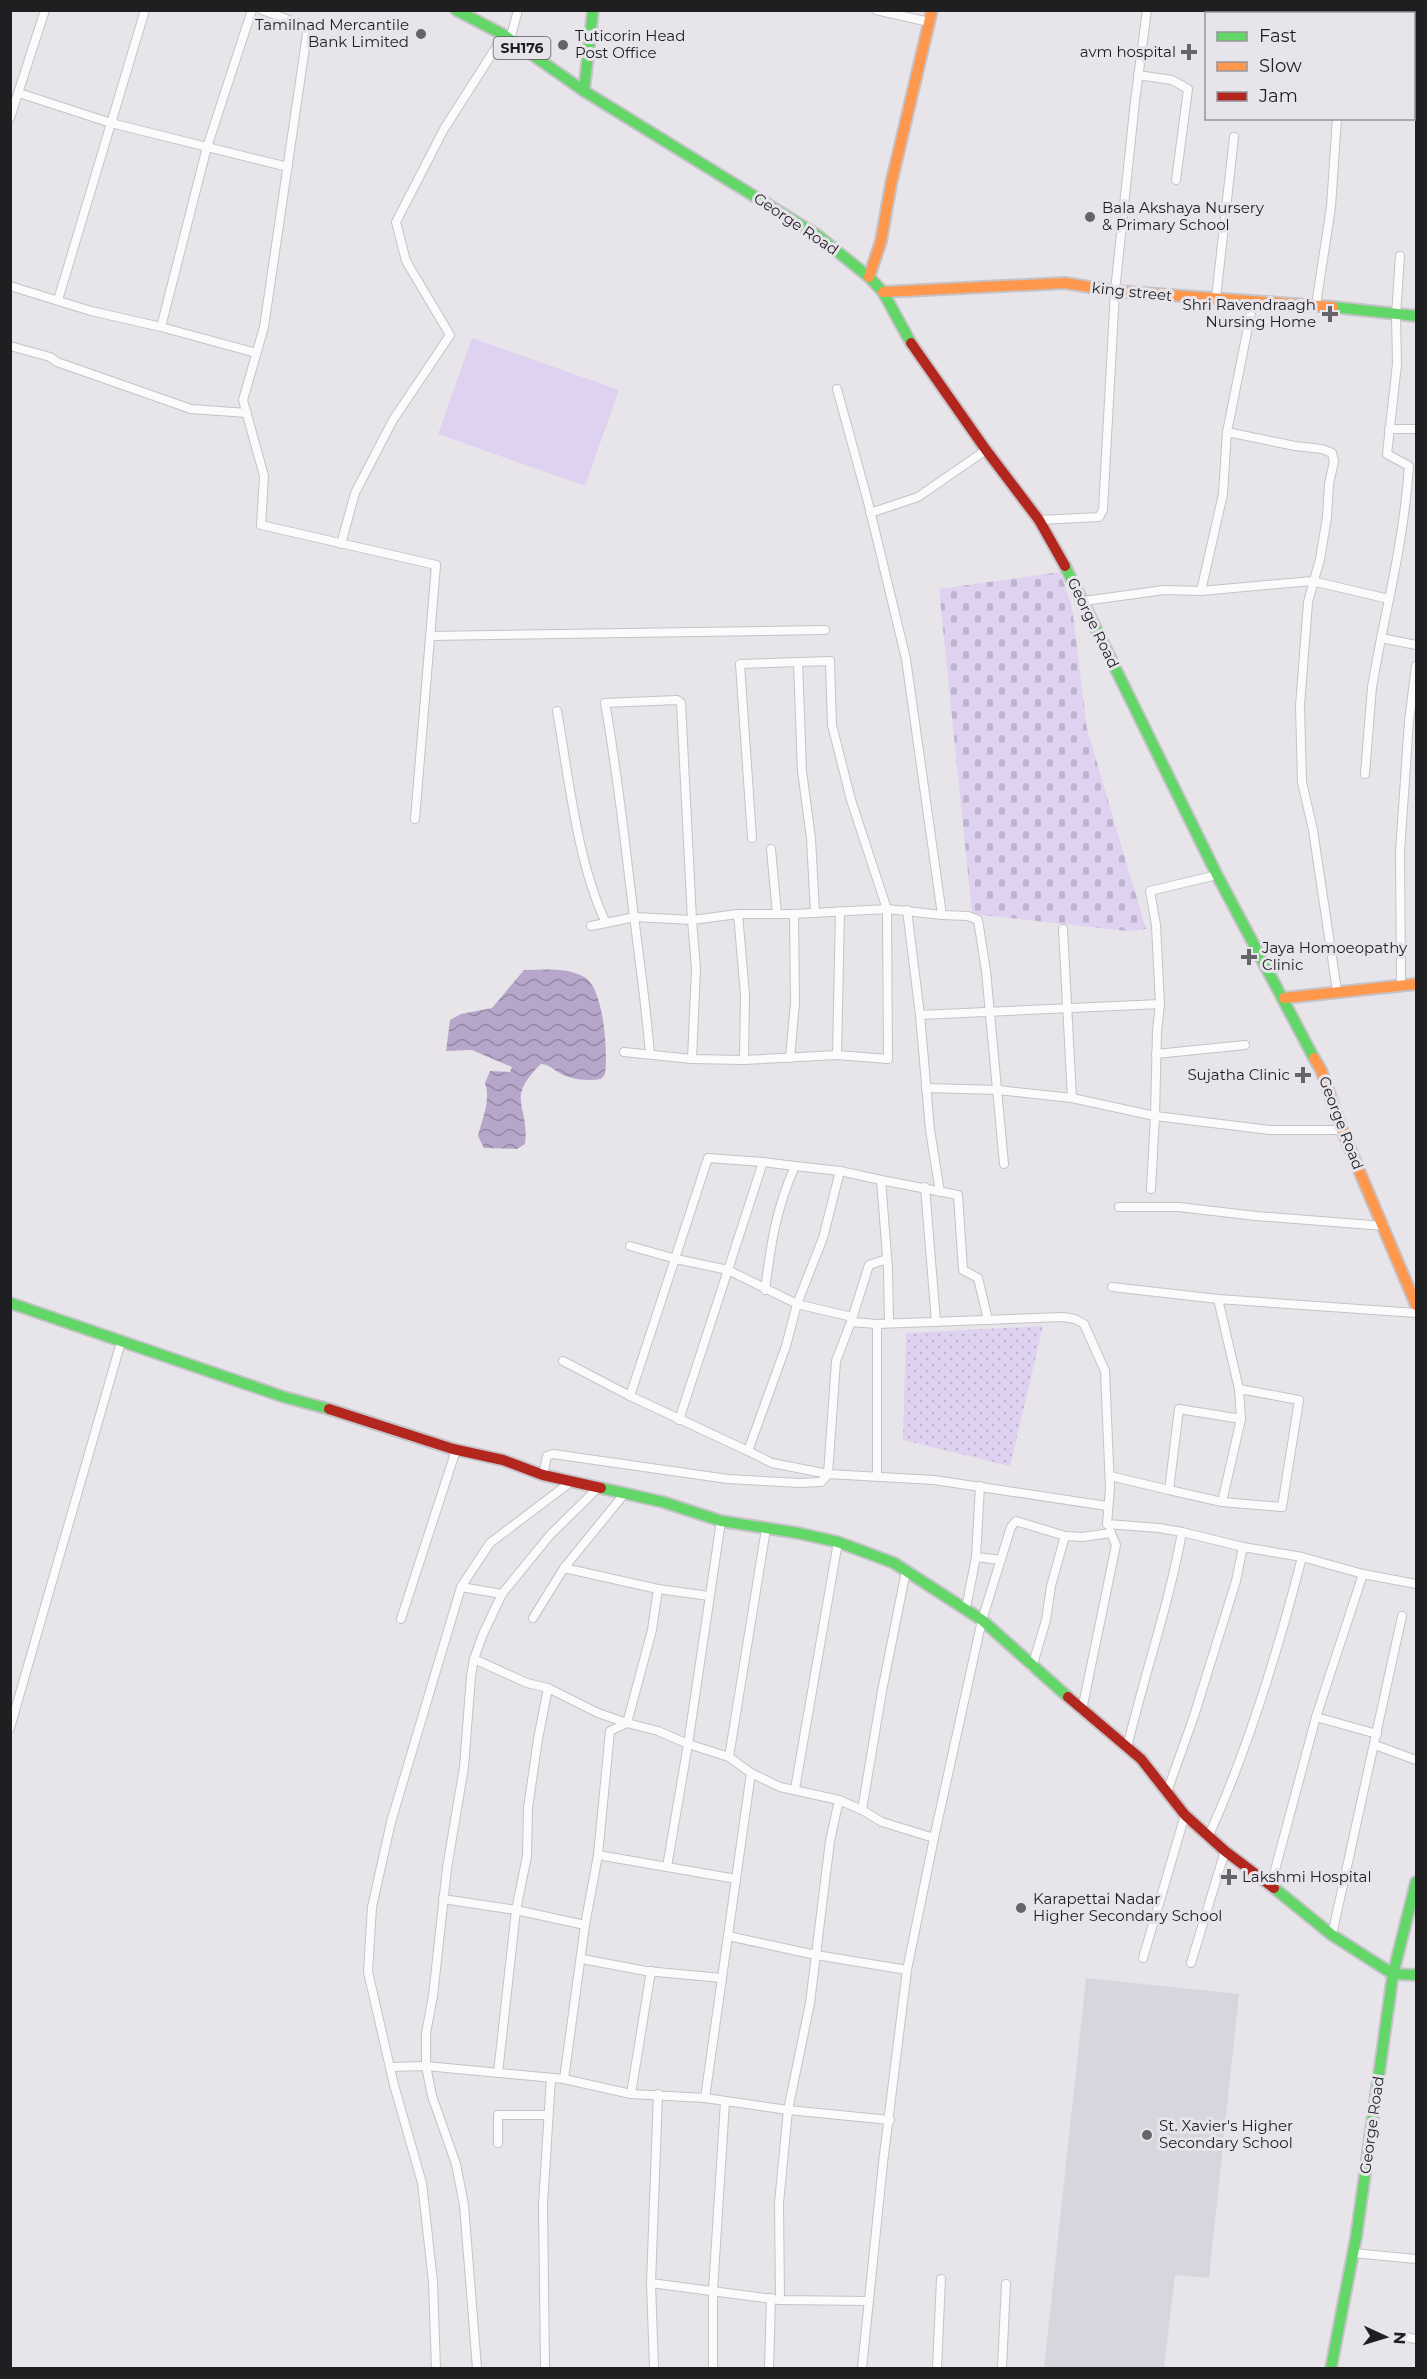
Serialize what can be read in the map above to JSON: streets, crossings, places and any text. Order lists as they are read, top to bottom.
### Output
{
  "streets": {
    "street": ["SH176", "George Road", "king street"]
  },
  "crossings": [
    ["SH176", "George Road"],
    ["George Road", "king street"]
  ],
  "places": {
    "other": [
      "Tamilnad Mercantile Bank Limited",
      "Tuticorin Head Post Office",
      "Bala Akshaya Nursery & Primary School",
      "Karapettai Nadar Higher Secondary School",
      "St. Xavier's Higher Secondary School"
    ],
    "health": [
      "avm hospital",
      "Shri Ravendraagh Nursing Home",
      "Jaya Homoeopathy Clinic",
      "Sujatha Clinic",
      "Lakshmi Hospital"
    ]
  },
  "legend": ["Fast", "Slow", "Jam"],
  "north": "right"
}
